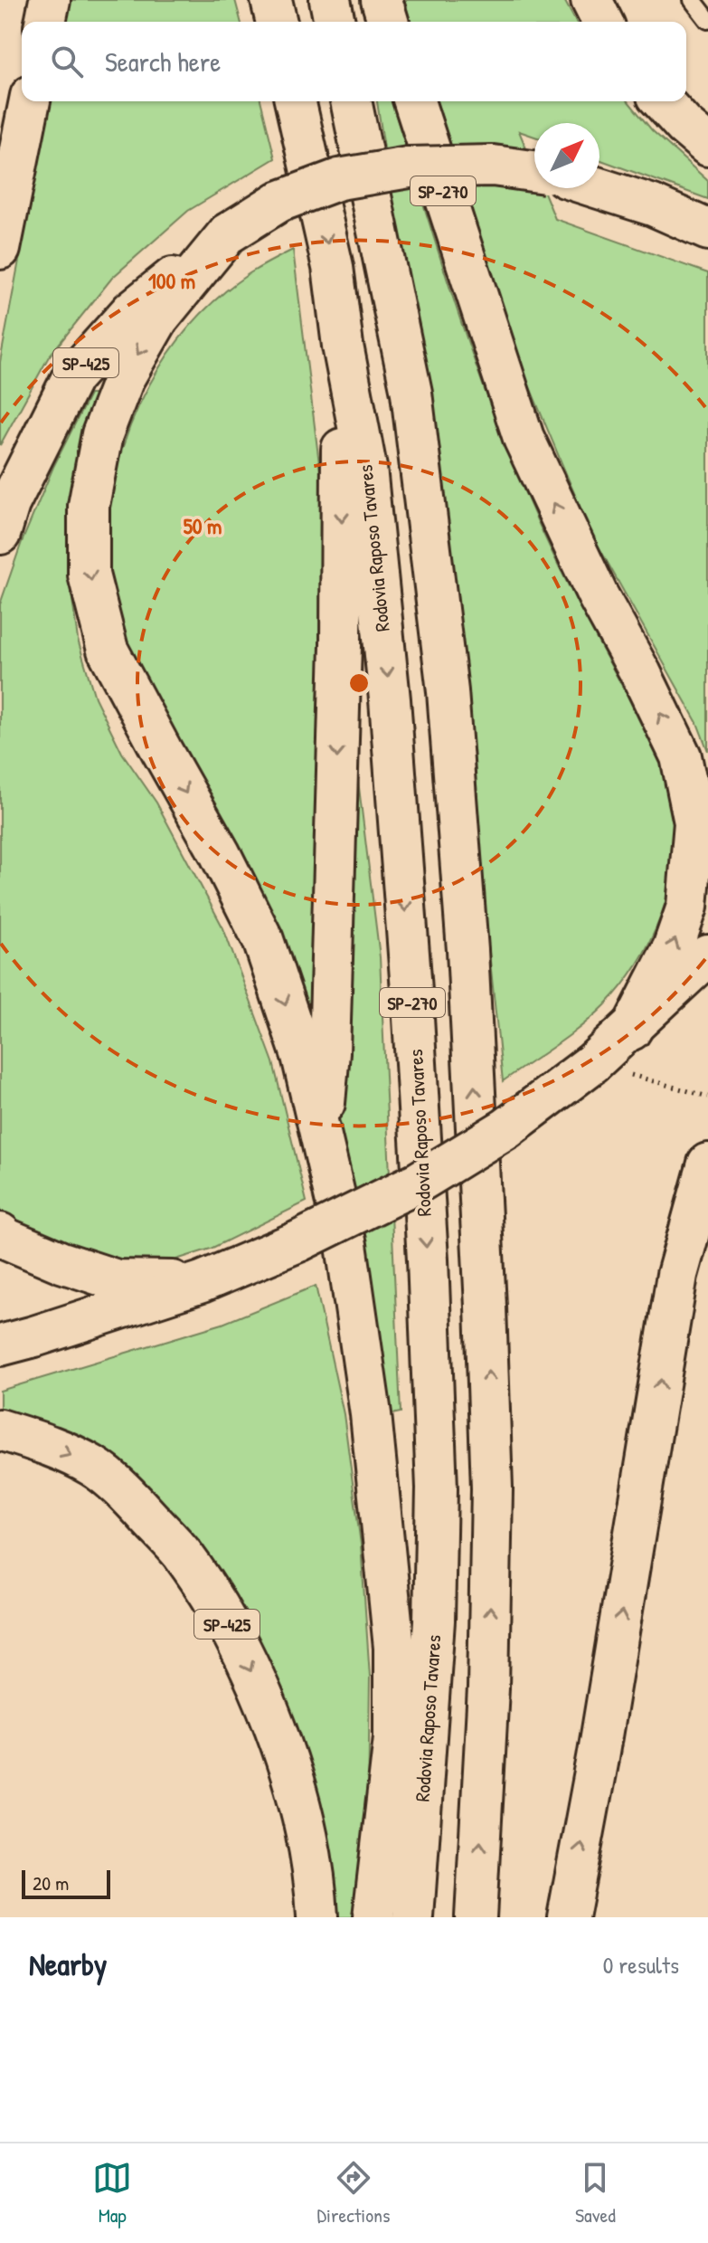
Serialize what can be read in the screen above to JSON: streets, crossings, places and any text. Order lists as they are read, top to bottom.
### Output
{
  "streets": {
    "main road": ["SP-270", "SP-425", "Rodovia Raposo Tavares"]
  },
  "scale_bar": "20 m",
  "north": "top right",
  "page": {
    "search": "Search here",
    "scale": "20 m",
    "heading": ["Nearby", "0 results"],
    "nav": ["Map", "Directions", "Saved"]
  },
  "rings": ["100 m", "50 m"]
}
